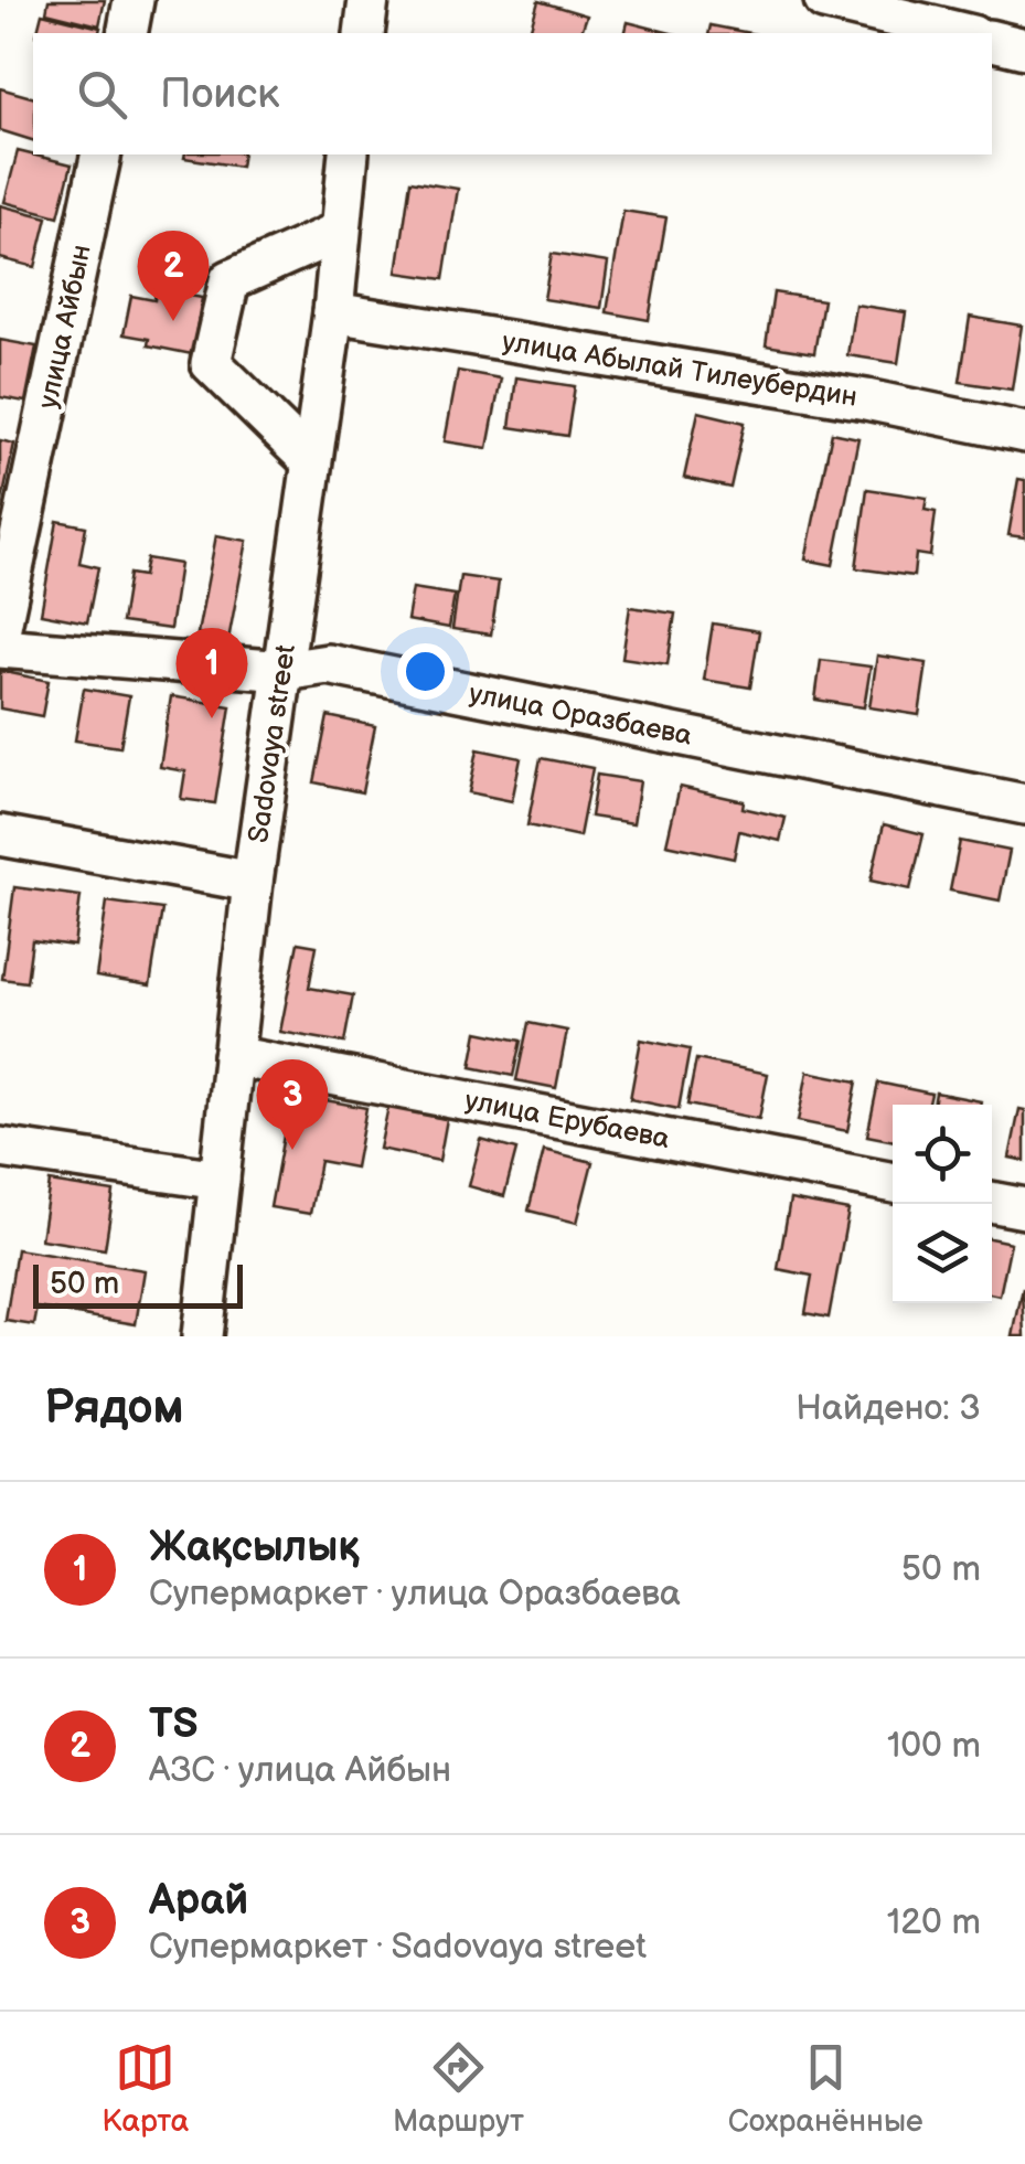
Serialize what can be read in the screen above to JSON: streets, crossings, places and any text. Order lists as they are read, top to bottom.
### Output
{
  "streets": {
    "street": [
      "улица Айбын",
      "улица Абылай Тилеубердин",
      "улица Оразбаева",
      "Sadovaya street",
      "улица Ерубаева"
    ]
  },
  "crossings": [
    ["улица Абылай Тилеубердин", "Sadovaya street"],
    ["улица Оразбаева", "Sadovaya street"],
    ["Sadovaya street", "улица Ерубаева"]
  ],
  "scale_bar": "50 m",
  "page": {
    "search": "Поиск",
    "pins": ["2", "1", "3"],
    "scale": "50 m",
    "heading": ["Рядом", "Найдено: 3"],
    "list": [
      {
        "mark": "1",
        "name": "Жақсылық",
        "note": "Супермаркет · улица Оразбаева",
        "value": "50 m"
      },
      {
        "mark": "2",
        "name": "TS",
        "note": "АЗС · улица Айбын",
        "value": "100 m"
      },
      {
        "mark": "3",
        "name": "Арай",
        "note": "Супермаркет · Sadovaya street",
        "value": "120 m"
      }
    ],
    "nav": ["Карта", "Маршрут", "Сохранённые"]
  }
}
